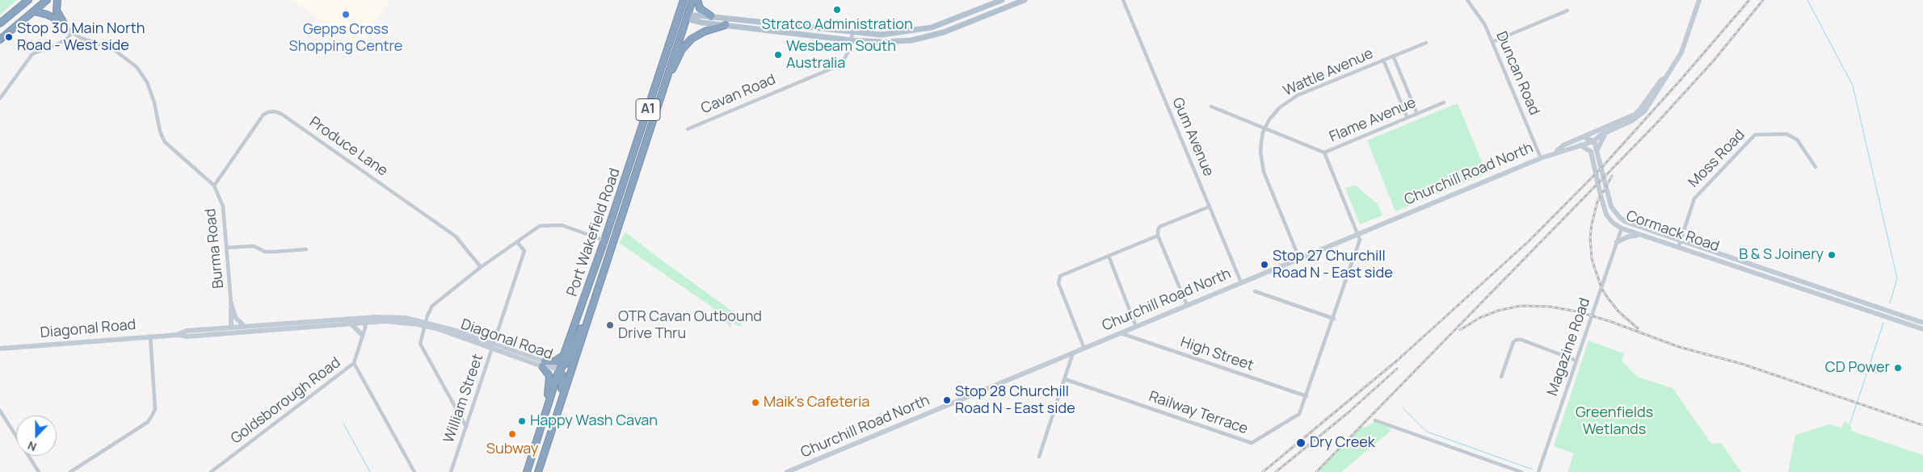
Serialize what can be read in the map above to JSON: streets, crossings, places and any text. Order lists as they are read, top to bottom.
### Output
{
  "streets": {
    "highway": ["A1", "Port Wakefield Road"],
    "street": [
      "Wattle Avenue",
      "Duncan Road",
      "Cavan Road",
      "Flame Avenue",
      "Gum Avenue",
      "Produce Lane",
      "Moss Road",
      "Churchill Road North",
      "Cormack Road",
      "Burma Road",
      "Diagonal Road",
      "Magazine Road",
      "High Street",
      "William Street",
      "Goldsborough Road",
      "Railway Terrace"
    ]
  },
  "crossings": [
    ["Wattle Avenue", "Churchill Road North"],
    ["Duncan Road", "Churchill Road North"],
    ["Flame Avenue", "Churchill Road North"],
    ["Flame Avenue", "Railway Terrace"],
    ["Gum Avenue", "Churchill Road North"],
    ["Produce Lane", "Burma Road"],
    ["Moss Road", "Cormack Road"],
    ["Churchill Road North", "Cormack Road"],
    ["Churchill Road North", "High Street"],
    ["Churchill Road North", "Railway Terrace"],
    ["Cormack Road", "Magazine Road"],
    ["Port Wakefield Road", "Diagonal Road"],
    ["Diagonal Road", "William Street"],
    ["Diagonal Road", "Goldsborough Road"],
    ["High Street", "Railway Terrace"]
  ],
  "parks": ["Greenfields Wetlands"],
  "places": [
    "Stratco Administration",
    "Gepps Cross Shopping Centre",
    "Stop 30 Main North Road - West side",
    "Wesbeam South Australia",
    "B & S Joinery",
    "Stop 27 Churchill Road N - East side",
    "OTR Cavan Outbound Drive Thru",
    "CD Power",
    "Stop 28 Churchill Road N - East side",
    "Maik's Cafeteria",
    "Happy Wash Cavan",
    "Subway",
    "Dry Creek"
  ],
  "north": "bottom"
}
